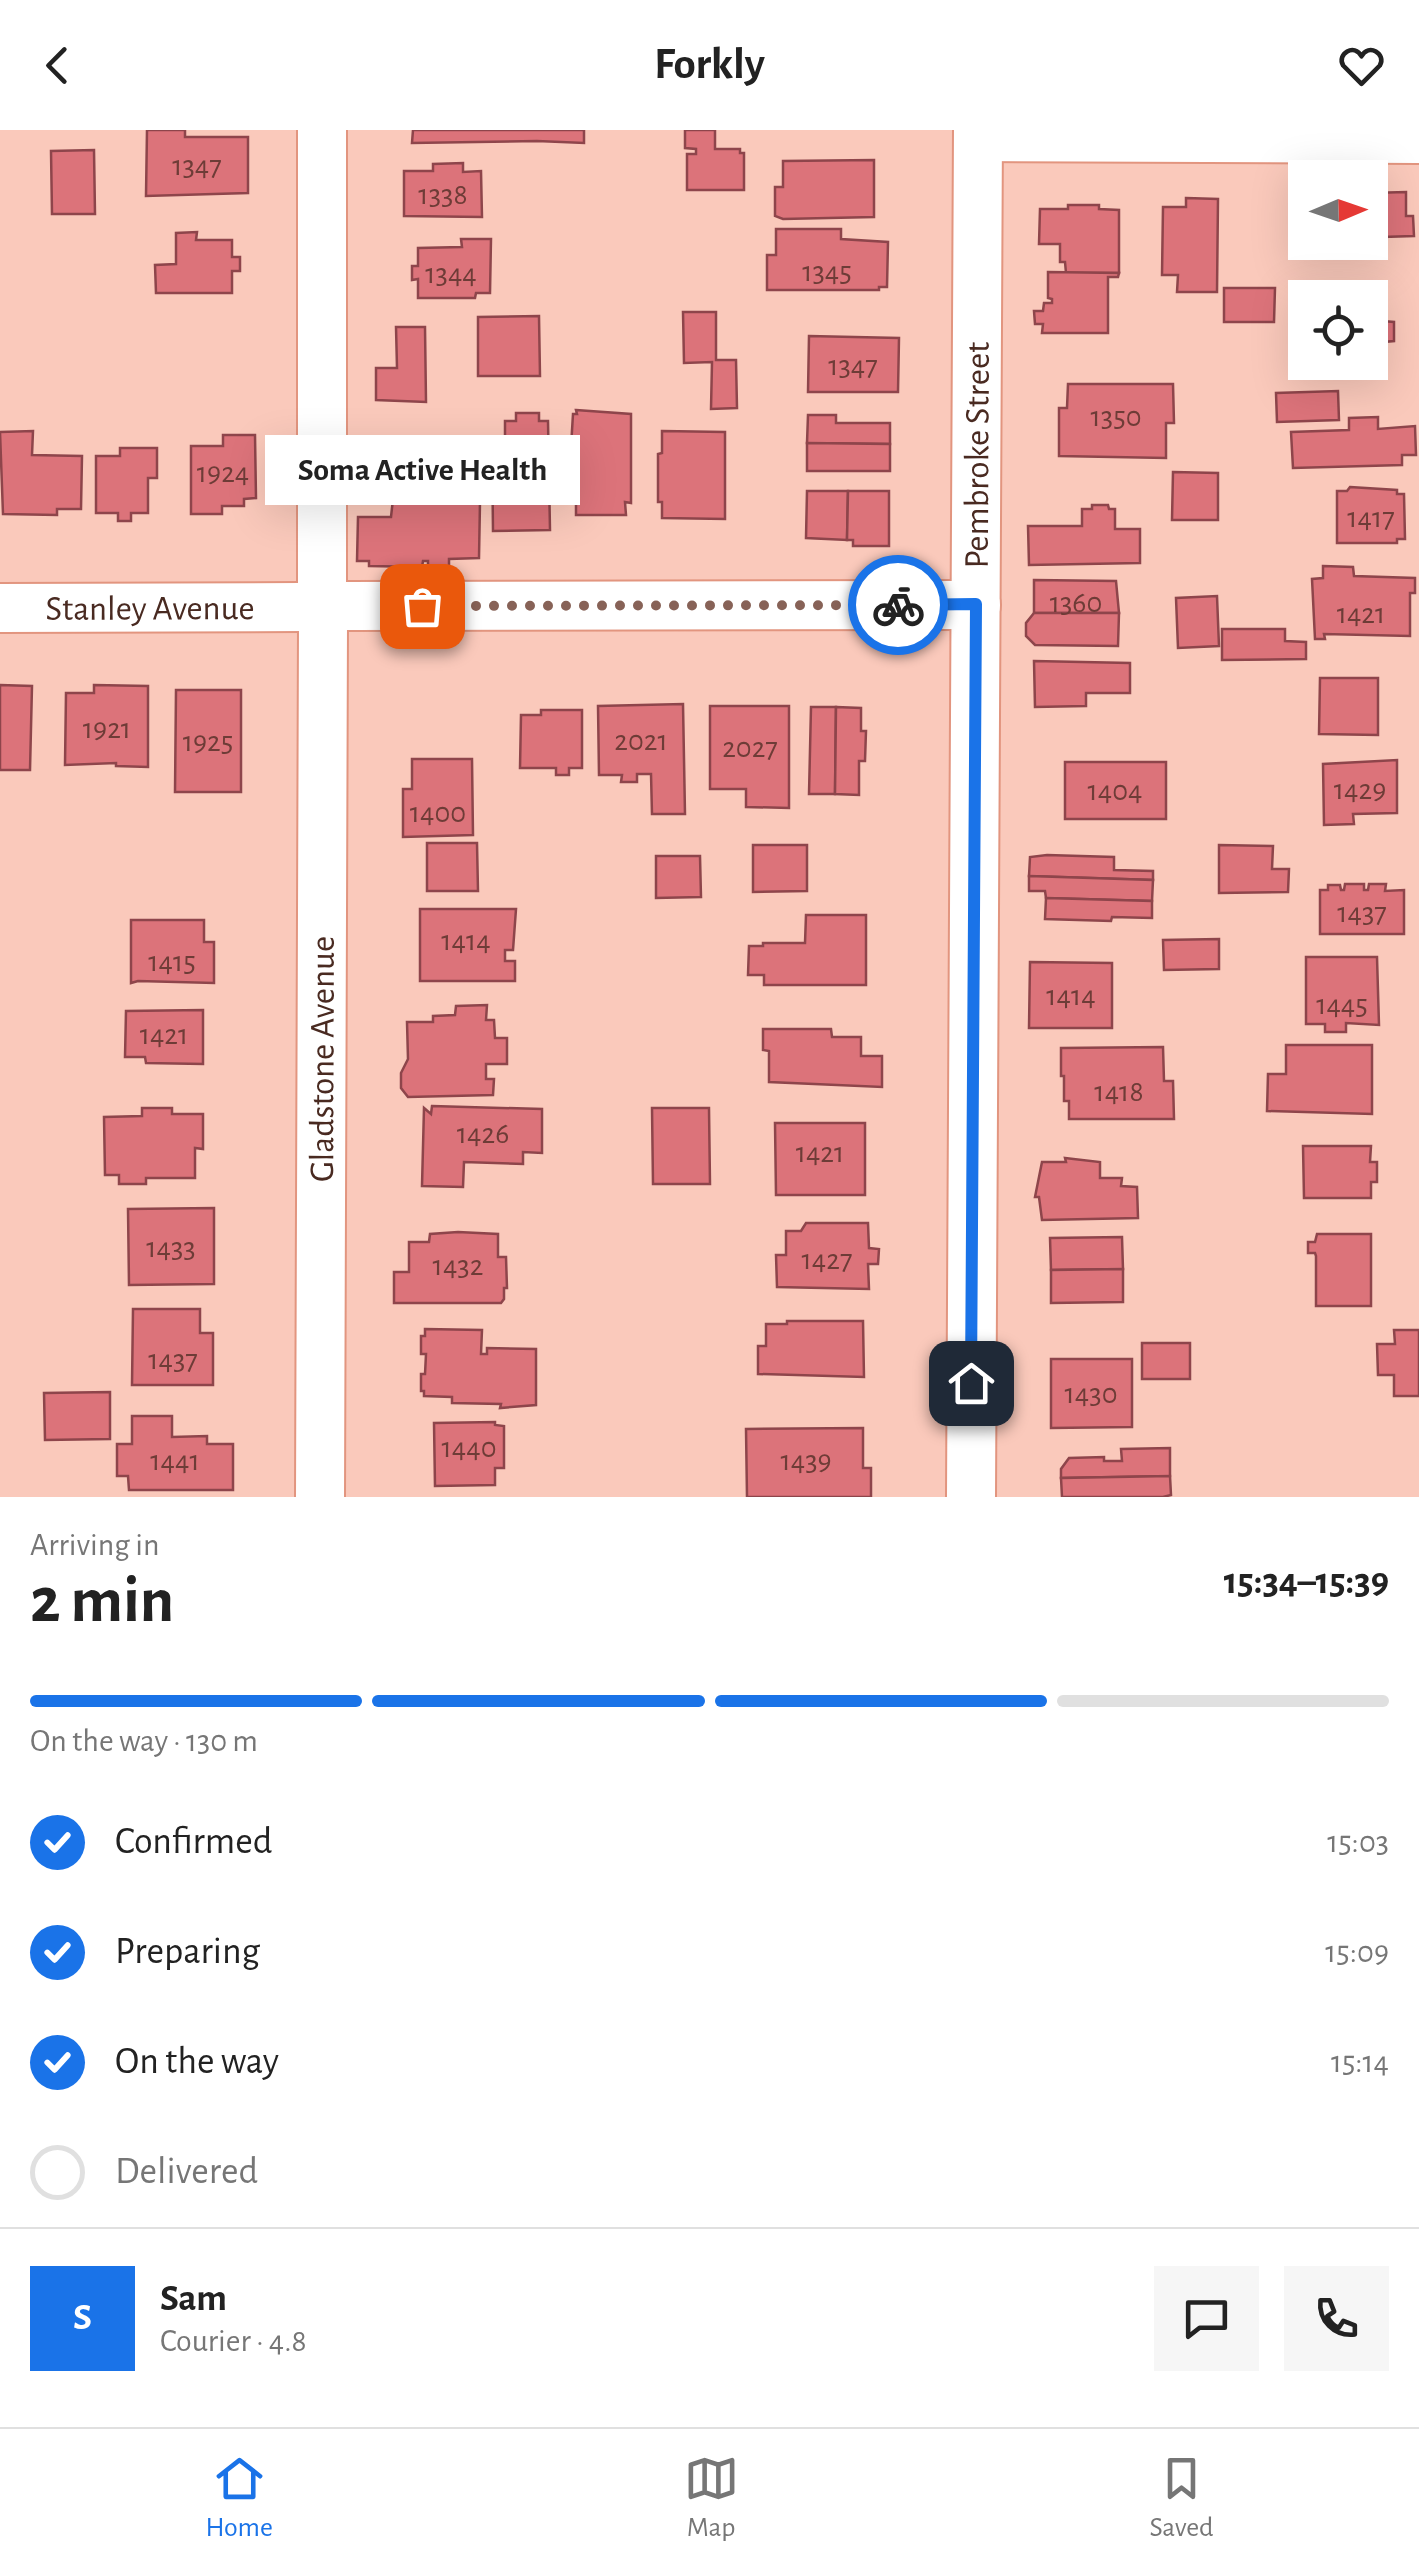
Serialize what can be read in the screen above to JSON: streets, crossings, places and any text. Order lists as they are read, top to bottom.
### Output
{
  "streets": {
    "street": ["Pembroke Street", "Stanley Avenue", "Gladstone Avenue"]
  },
  "crossings": [
    ["Pembroke Street", "Stanley Avenue"],
    ["Stanley Avenue", "Gladstone Avenue"]
  ],
  "places": ["Soma Active Health"],
  "house_numbers": [
    "1347",
    "1338",
    "1345",
    "1344",
    "1347",
    "1350",
    "1924",
    "1417",
    "1360",
    "1421",
    "1921",
    "2021",
    "1925",
    "2027",
    "1429",
    "1404",
    "1400",
    "1437",
    "1414",
    "1415",
    "1414",
    "1445",
    "1421",
    "1418",
    "1426",
    "1421",
    "1433",
    "1427",
    "1432",
    "1437",
    "1430",
    "1440",
    "1441",
    "1439"
  ],
  "north": "right",
  "page": {
    "header": "Forkly",
    "bubble": "Soma Active Health",
    "heading": ["2 min", "Arriving in", "15:34–15:39"],
    "panel": ["Sam", "Courier · 4.8"],
    "bar": "On the way · 130 m",
    "list": [
      ["Confirmed", "15:03"],
      ["Preparing", "15:09"],
      ["On the way", "15:14"],
      "Delivered"
    ],
    "round": "S",
    "tabs": ["Home", "Map", "Saved"]
  }
}
